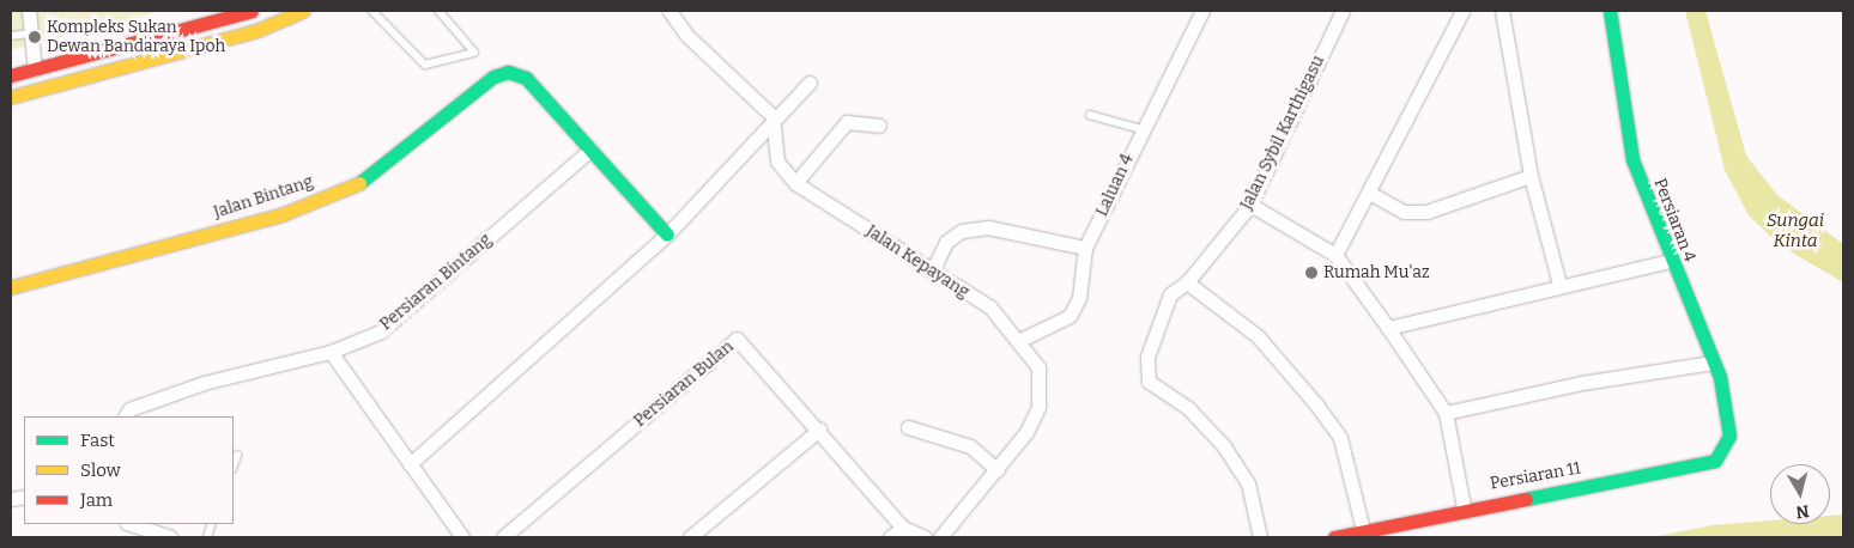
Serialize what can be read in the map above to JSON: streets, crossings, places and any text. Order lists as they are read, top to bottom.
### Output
{
  "streets": {
    "street": [
      "Jalan Sybil Karthigasu",
      "Laluan 4",
      "Jalan Bintang",
      "Persiaran 4",
      "Jalan Kepayang",
      "Persiaran Bintang",
      "Persiaran Bulan",
      "Persiaran 11"
    ]
  },
  "crossings": [
    ["Laluan 4", "Jalan Kepayang"],
    ["Jalan Bintang", "Persiaran Bintang"],
    ["Persiaran 4", "Persiaran 11"]
  ],
  "water": ["Sungai Kinta"],
  "places": ["Kompleks Sukan Dewan Bandaraya Ipoh", "Rumah Mu'az"],
  "legend": ["Fast", "Slow", "Jam"],
  "north": "bottom"
}
